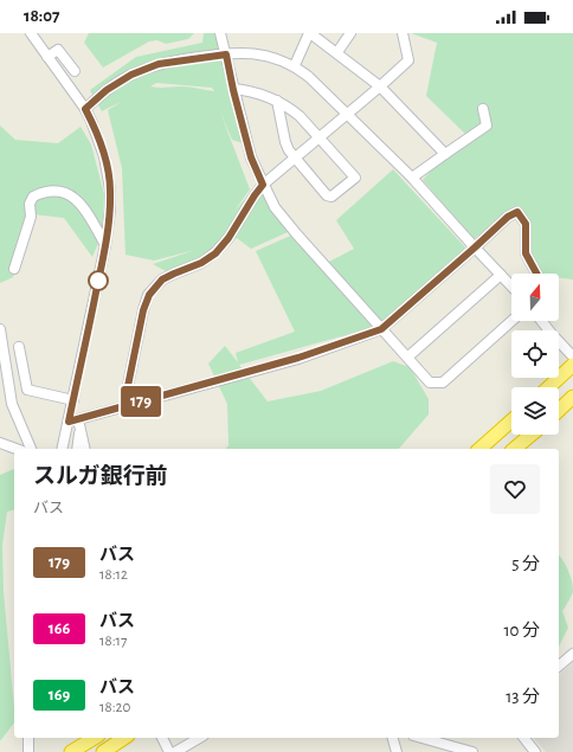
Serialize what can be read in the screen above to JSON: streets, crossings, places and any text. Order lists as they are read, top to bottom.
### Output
{
  "lines": ["bus line 179"],
  "north": "top",
  "page": {
    "status": "18:07",
    "on_map": "179",
    "heading": ["スルガ銀行前", "バス"],
    "list": [
      {
        "mark": "179",
        "name": "バス",
        "note": "18:12",
        "value": "5 分"
      },
      {
        "mark": "166",
        "name": "バス",
        "note": "18:17",
        "value": "10 分"
      },
      {
        "mark": "169",
        "name": "バス",
        "note": "18:20",
        "value": "13 分"
      }
    ]
  }
}
